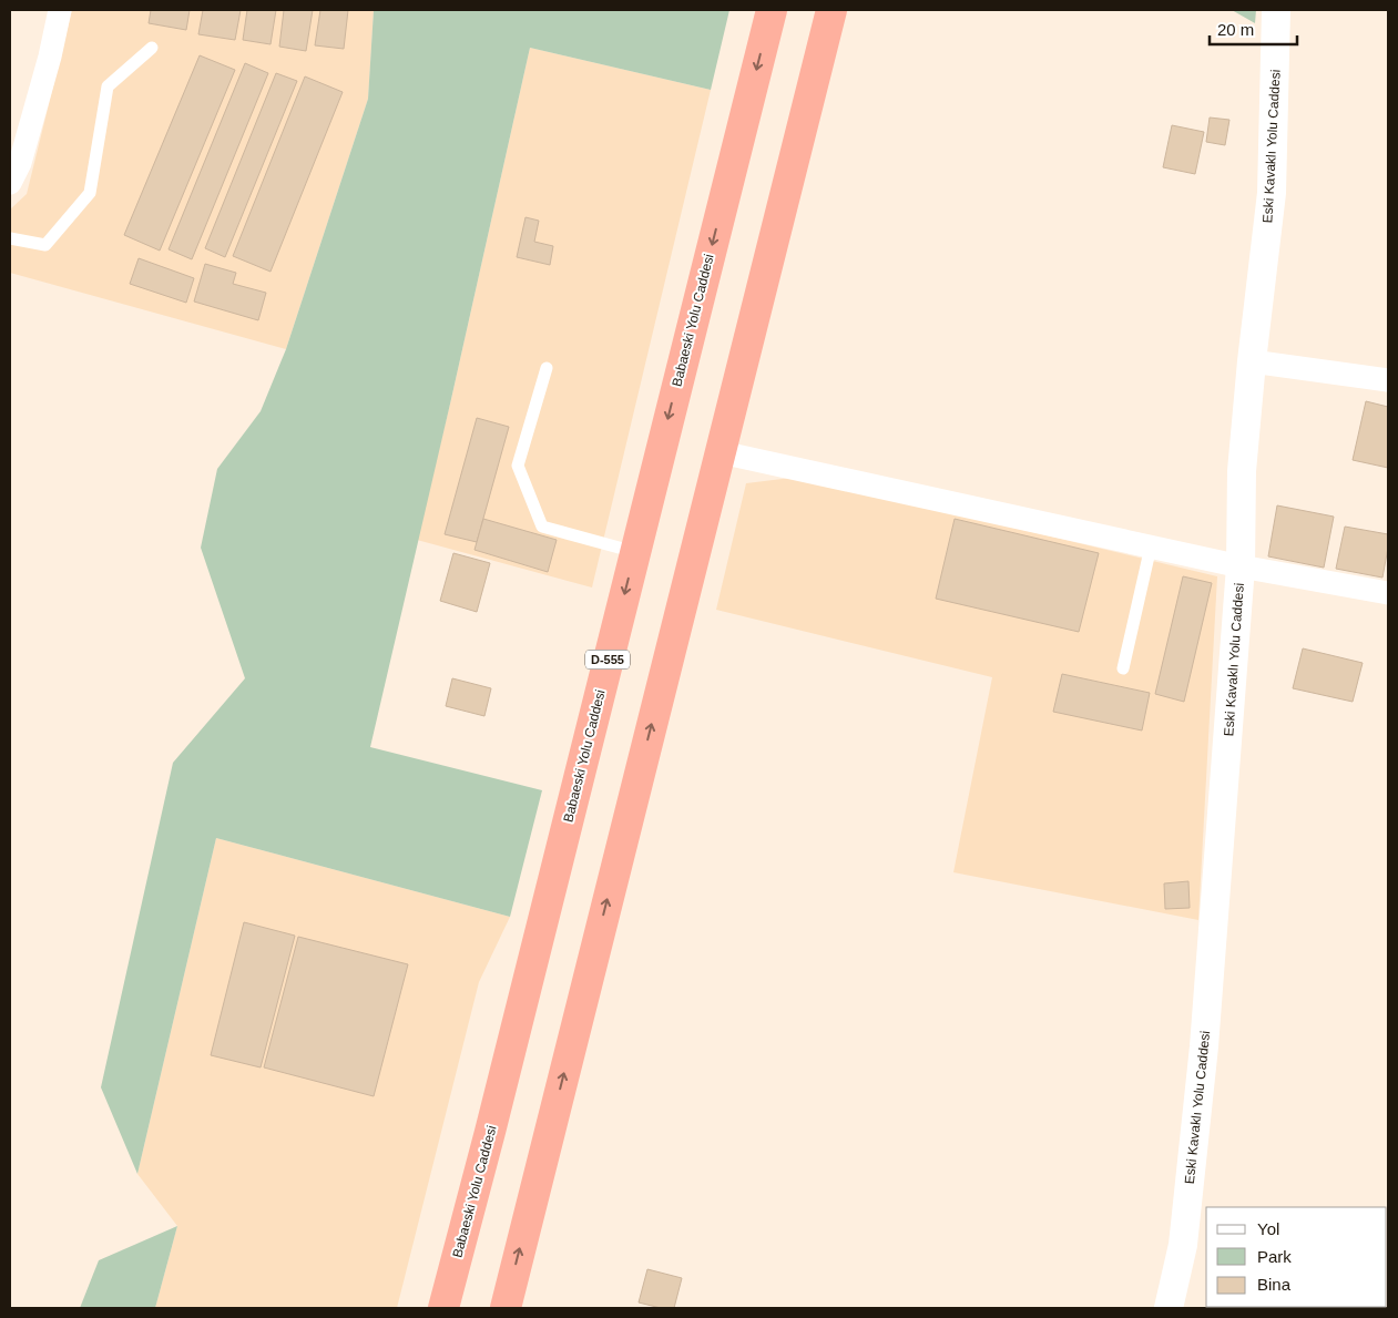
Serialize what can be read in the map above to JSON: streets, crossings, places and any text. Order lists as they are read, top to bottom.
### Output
{
  "streets": {
    "highway": ["Babaeski Yolu Caddesi", "D-555"],
    "street": ["Eski Kavaklı Yolu Caddesi"]
  },
  "legend": ["Yol", "Park", "Bina"],
  "scale_bar": "20 m"
}
